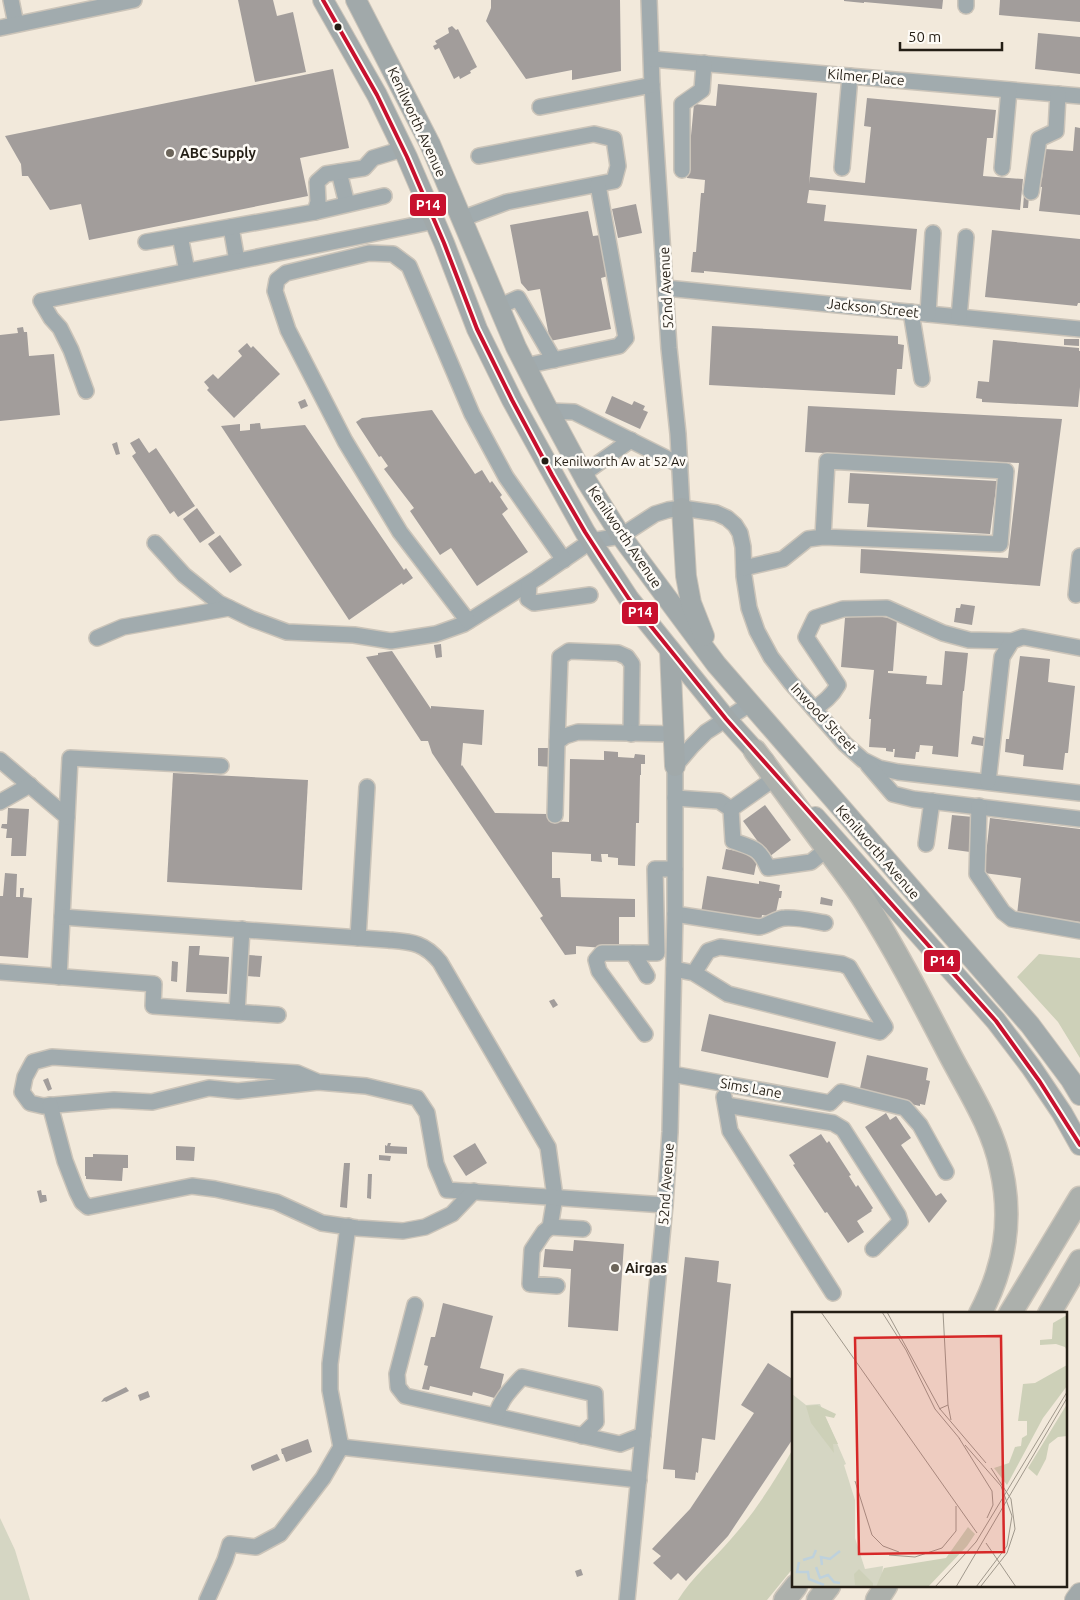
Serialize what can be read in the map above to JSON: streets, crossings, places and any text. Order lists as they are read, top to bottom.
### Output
{
  "streets": {
    "main road": ["Kenilworth Avenue"],
    "street": [
      "Kilmer Place",
      "52nd Avenue",
      "Jackson Street",
      "Inwood Street",
      "Sims Lane"
    ]
  },
  "crossings": [
    ["Kilmer Place", "52nd Avenue"],
    ["52nd Avenue", "Jackson Street"],
    ["52nd Avenue", "Inwood Street"],
    ["52nd Avenue", "Sims Lane"]
  ],
  "places": ["ABC Supply", "Kenilworth Av at 52 Av", "Airgas"],
  "lines": ["transit line P14"],
  "scale_bar": "50 m"
}
